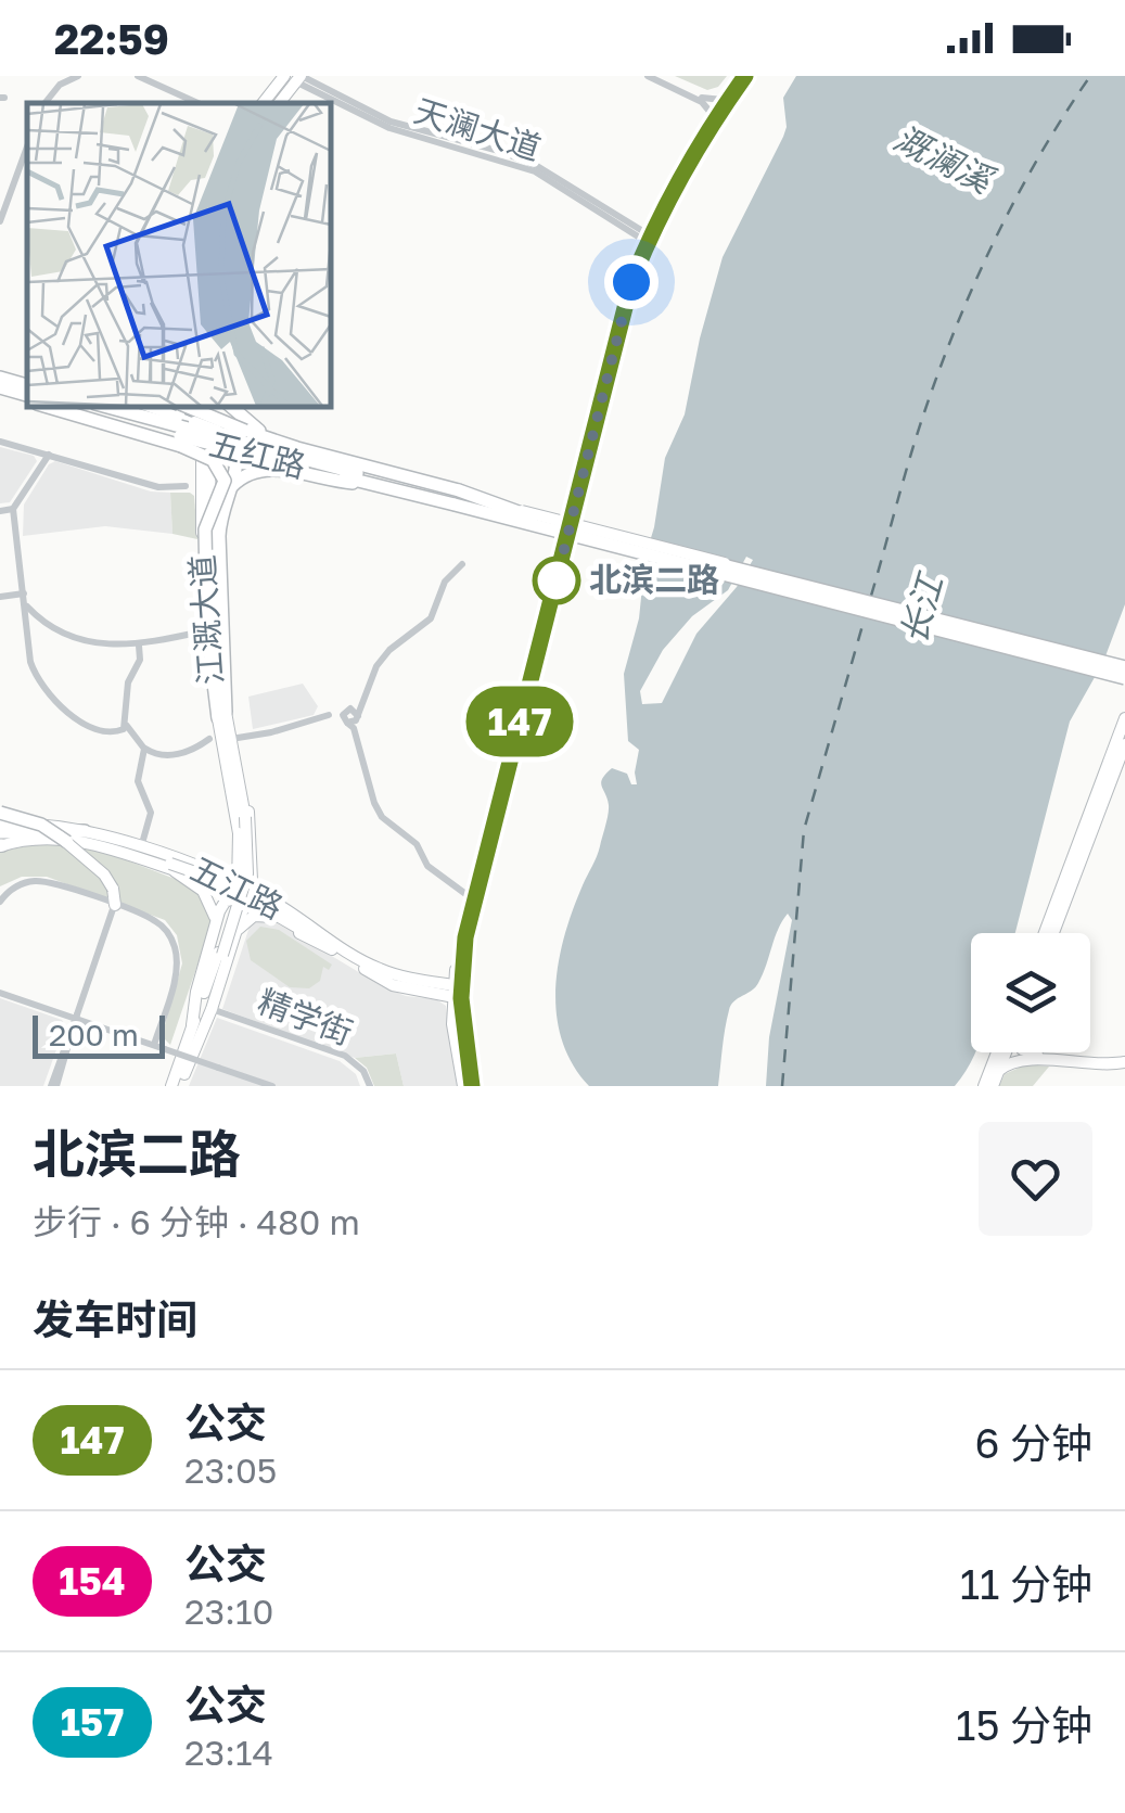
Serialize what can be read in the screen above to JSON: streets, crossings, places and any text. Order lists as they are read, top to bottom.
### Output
{
  "streets": {
    "highway": ["五红路"],
    "main road": ["江溉大道", "五江路"],
    "street": ["天澜大道", "精学街"]
  },
  "water": ["溉澜溪", "长江"],
  "places": ["北滨二路"],
  "lines": ["bus line 147"],
  "scale_bar": "200 m",
  "page": {
    "status": "22:59",
    "on_map": "147",
    "scale": "200 m",
    "heading": [
      ["北滨二路", "步行 · 6 分钟 · 480 m"],
      "发车时间"
    ],
    "list": [
      {
        "mark": "147",
        "name": "公交",
        "note": "23:05",
        "value": "6 分钟"
      },
      {
        "mark": "154",
        "name": "公交",
        "note": "23:10",
        "value": "11 分钟"
      },
      {
        "mark": "157",
        "name": "公交",
        "note": "23:14",
        "value": "15 分钟"
      }
    ]
  }
}
